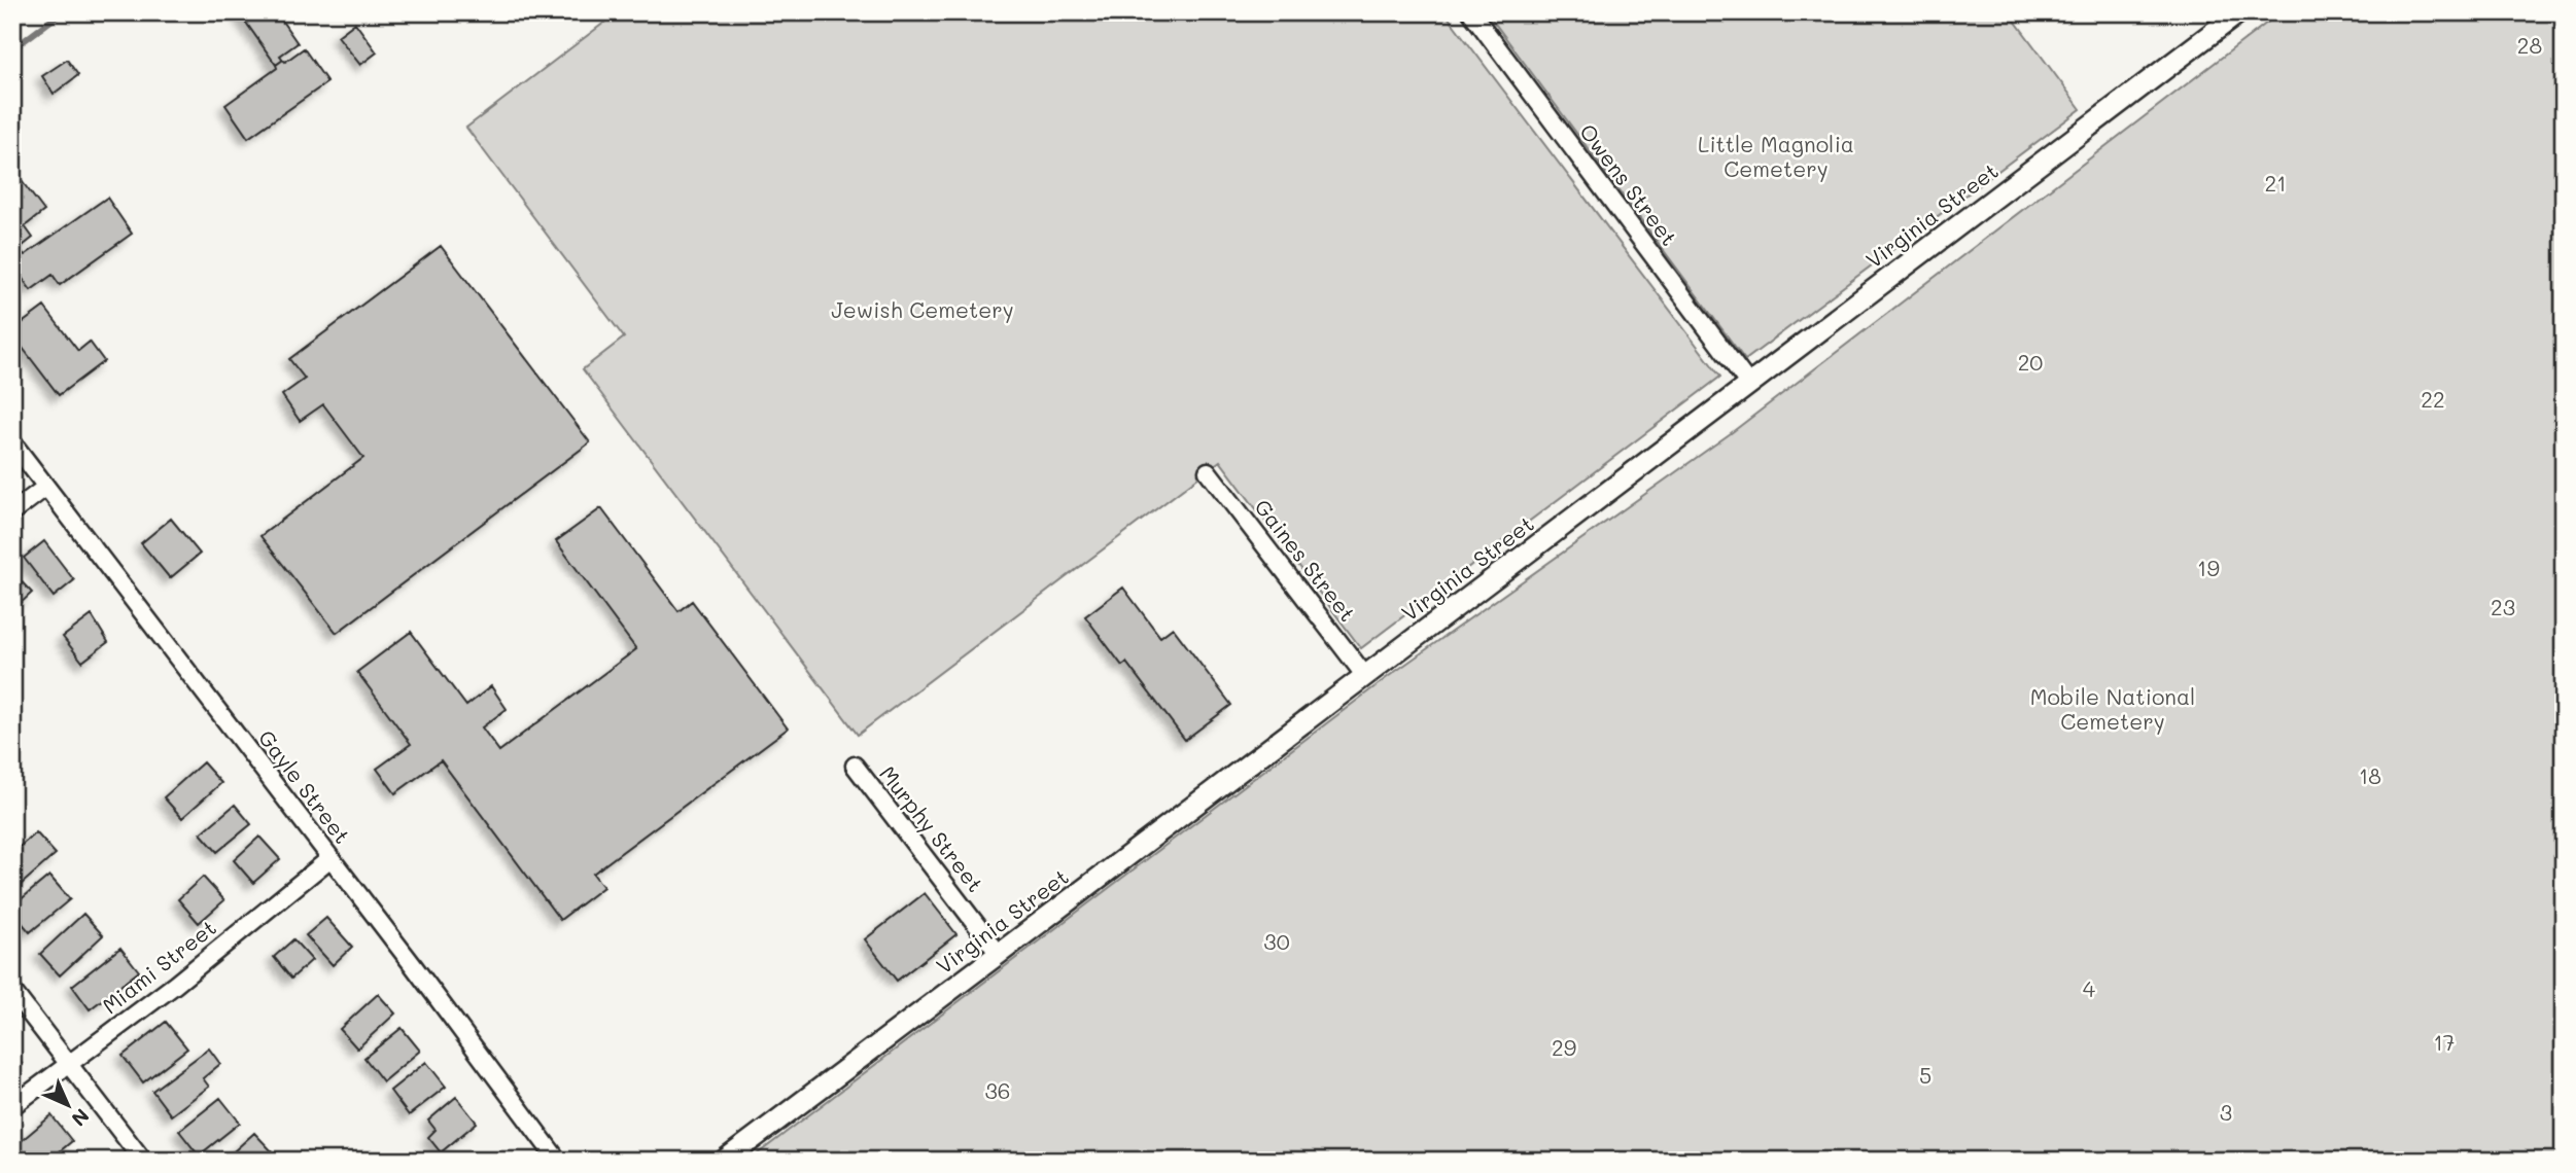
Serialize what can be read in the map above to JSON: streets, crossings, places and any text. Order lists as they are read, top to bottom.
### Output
{
  "streets": {
    "street": [
      "Owens Street",
      "Virginia Street",
      "Gaines Street",
      "Gayle Street",
      "Murphy Street",
      "Miami Street"
    ]
  },
  "crossings": [
    ["Owens Street", "Virginia Street"],
    ["Virginia Street", "Gaines Street"],
    ["Virginia Street", "Murphy Street"],
    ["Gayle Street", "Miami Street"]
  ],
  "parks": [
    "28",
    "Little Magnolia Cemetery",
    "21",
    "Jewish Cemetery",
    "20",
    "22",
    "19",
    "23",
    "Mobile National Cemetery",
    "18",
    "30",
    "4",
    "17",
    "29",
    "5",
    "36",
    "3"
  ],
  "north": "bottom right"
}
